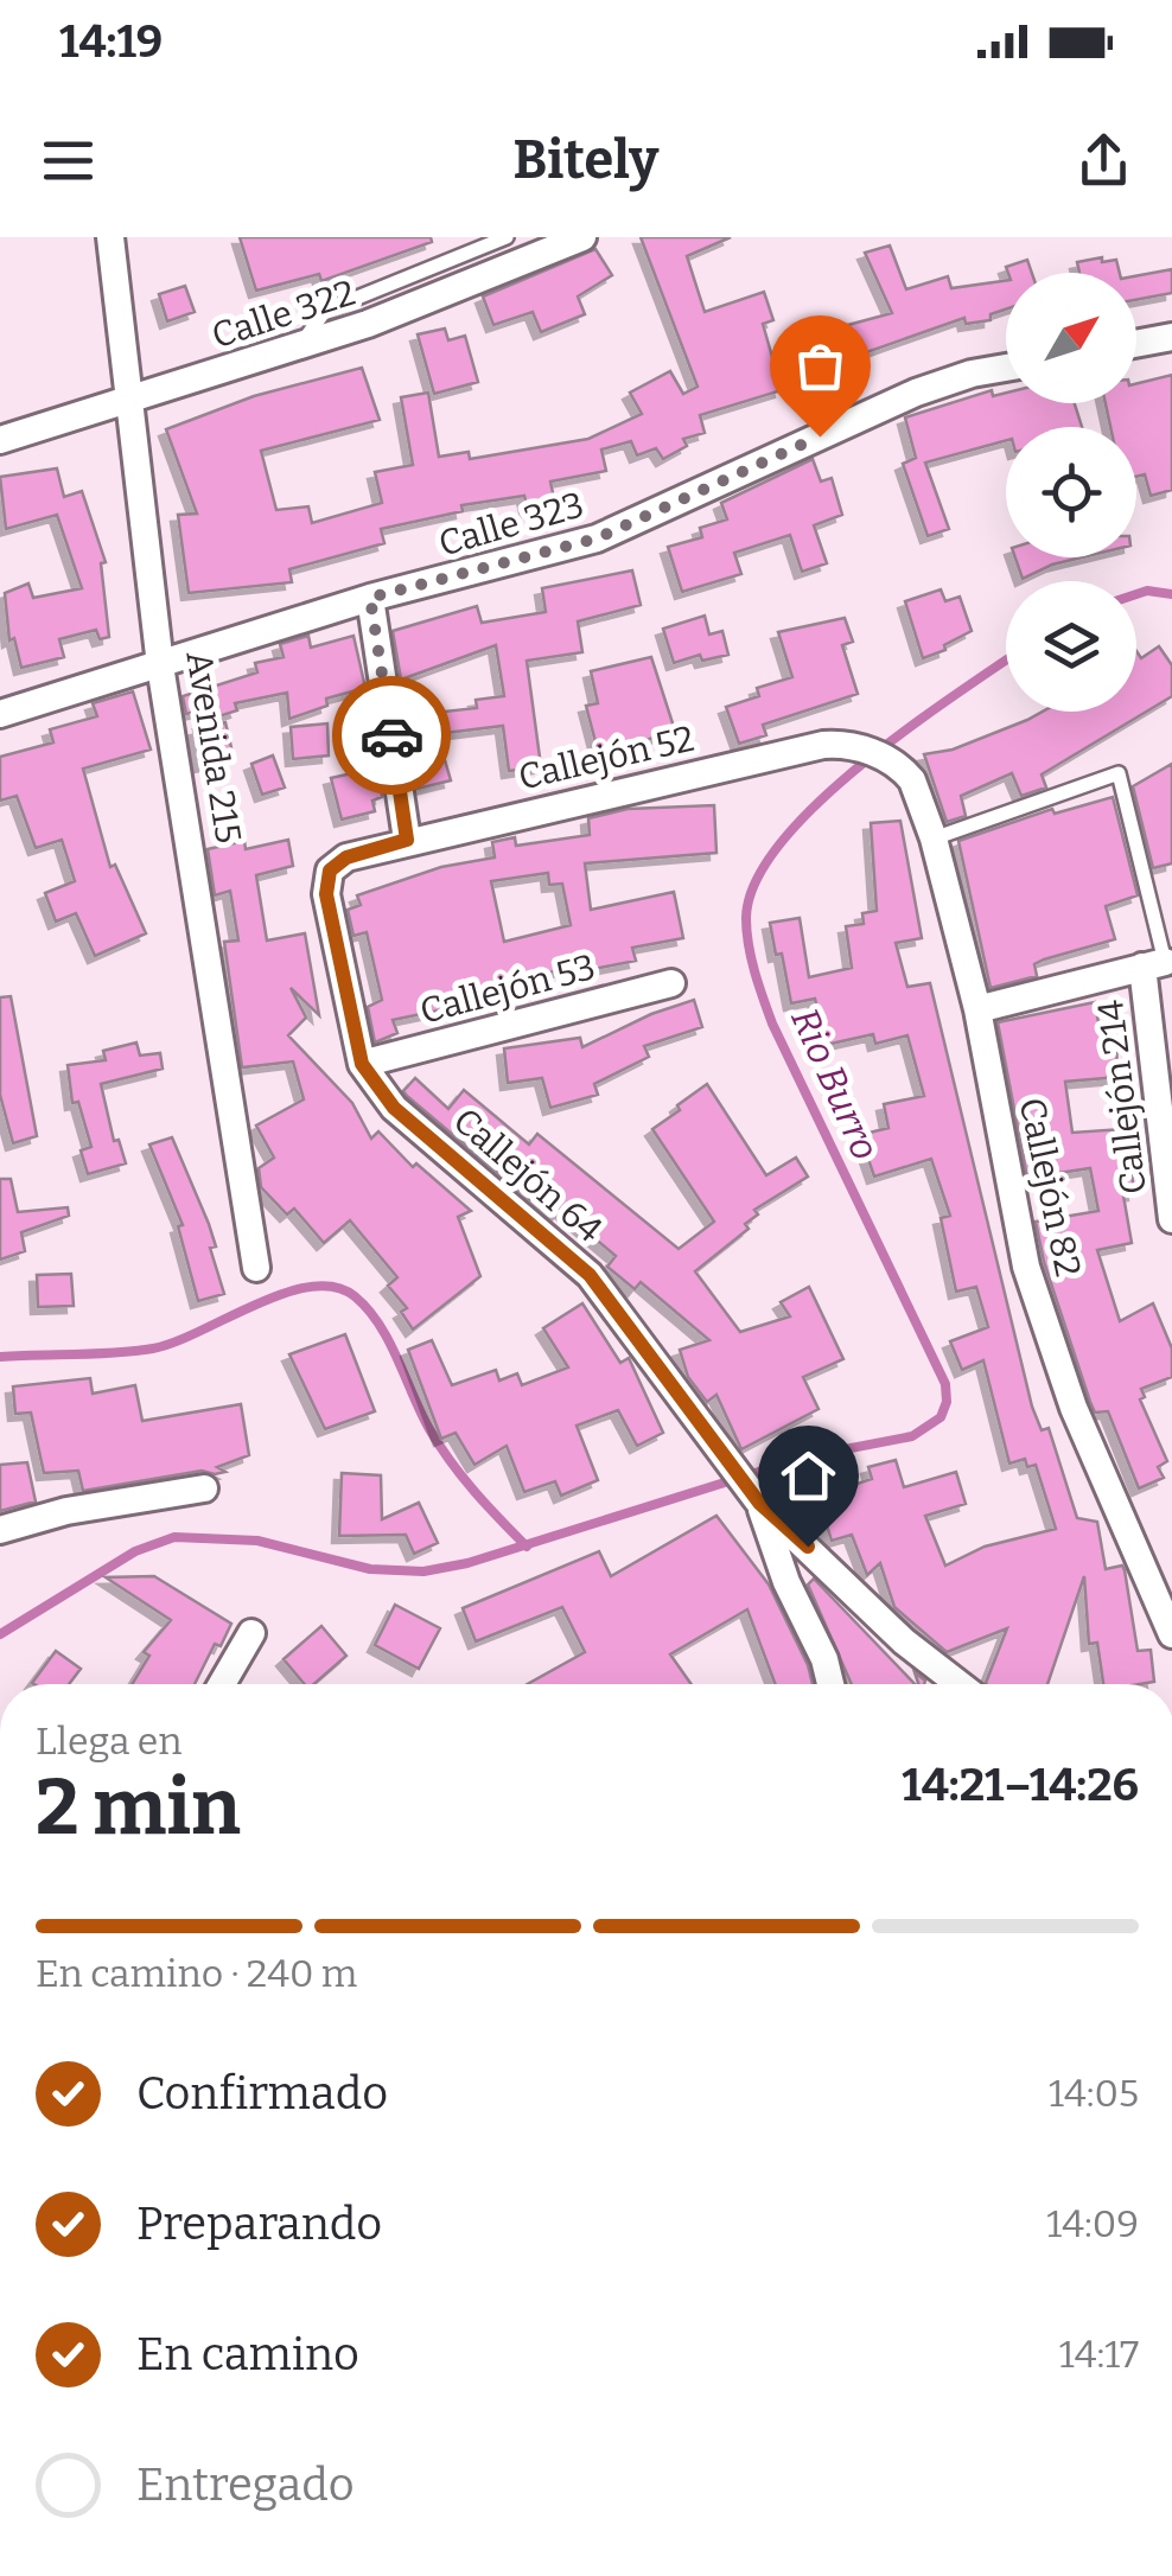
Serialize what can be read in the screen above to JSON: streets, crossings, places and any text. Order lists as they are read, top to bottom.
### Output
{
  "streets": {
    "street": [
      "Calle 322",
      "Calle 323",
      "Avenida 215",
      "Callejón 52",
      "Callejón 53",
      "Callejón 214",
      "Callejón 64",
      "Callejón 82"
    ]
  },
  "crossings": [
    ["Calle 322", "Avenida 215"],
    ["Calle 323", "Avenida 215"],
    ["Callejón 52", "Callejón 64"],
    ["Callejón 52", "Callejón 82"],
    ["Callejón 53", "Callejón 64"],
    ["Callejón 214", "Callejón 82"]
  ],
  "water": ["Rio Burro"],
  "north": "top right",
  "page": {
    "status": "14:19",
    "header": "Bitely",
    "heading": ["2 min", "Llega en", "14:21–14:26"],
    "bar": "En camino · 240 m",
    "list": [
      ["Confirmado", "14:05"],
      ["Preparando", "14:09"],
      ["En camino", "14:17"],
      "Entregado"
    ]
  }
}
